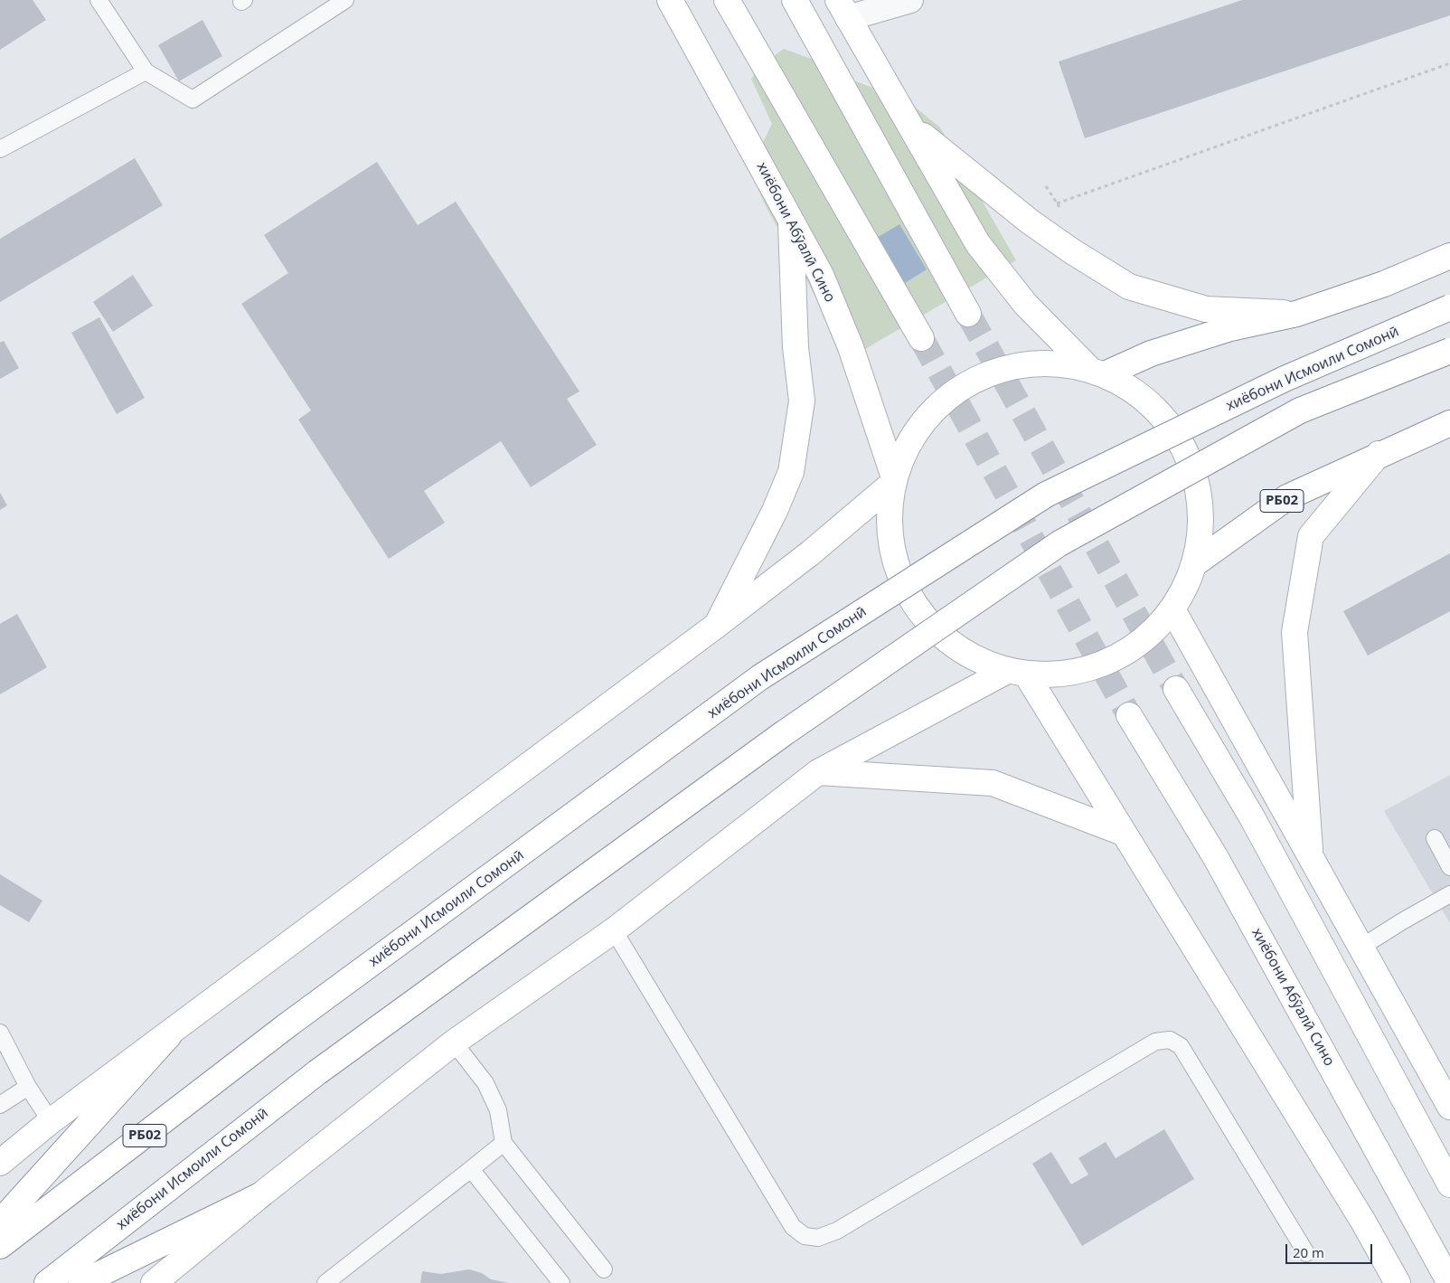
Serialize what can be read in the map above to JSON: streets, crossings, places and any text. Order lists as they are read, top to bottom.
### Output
{
  "streets": {
    "main road": ["хиёбони Абӯалӣ Сино", "хиёбони Исмоили Сомонӣ", "РБ02"]
  },
  "scale_bar": "20 m"
}
